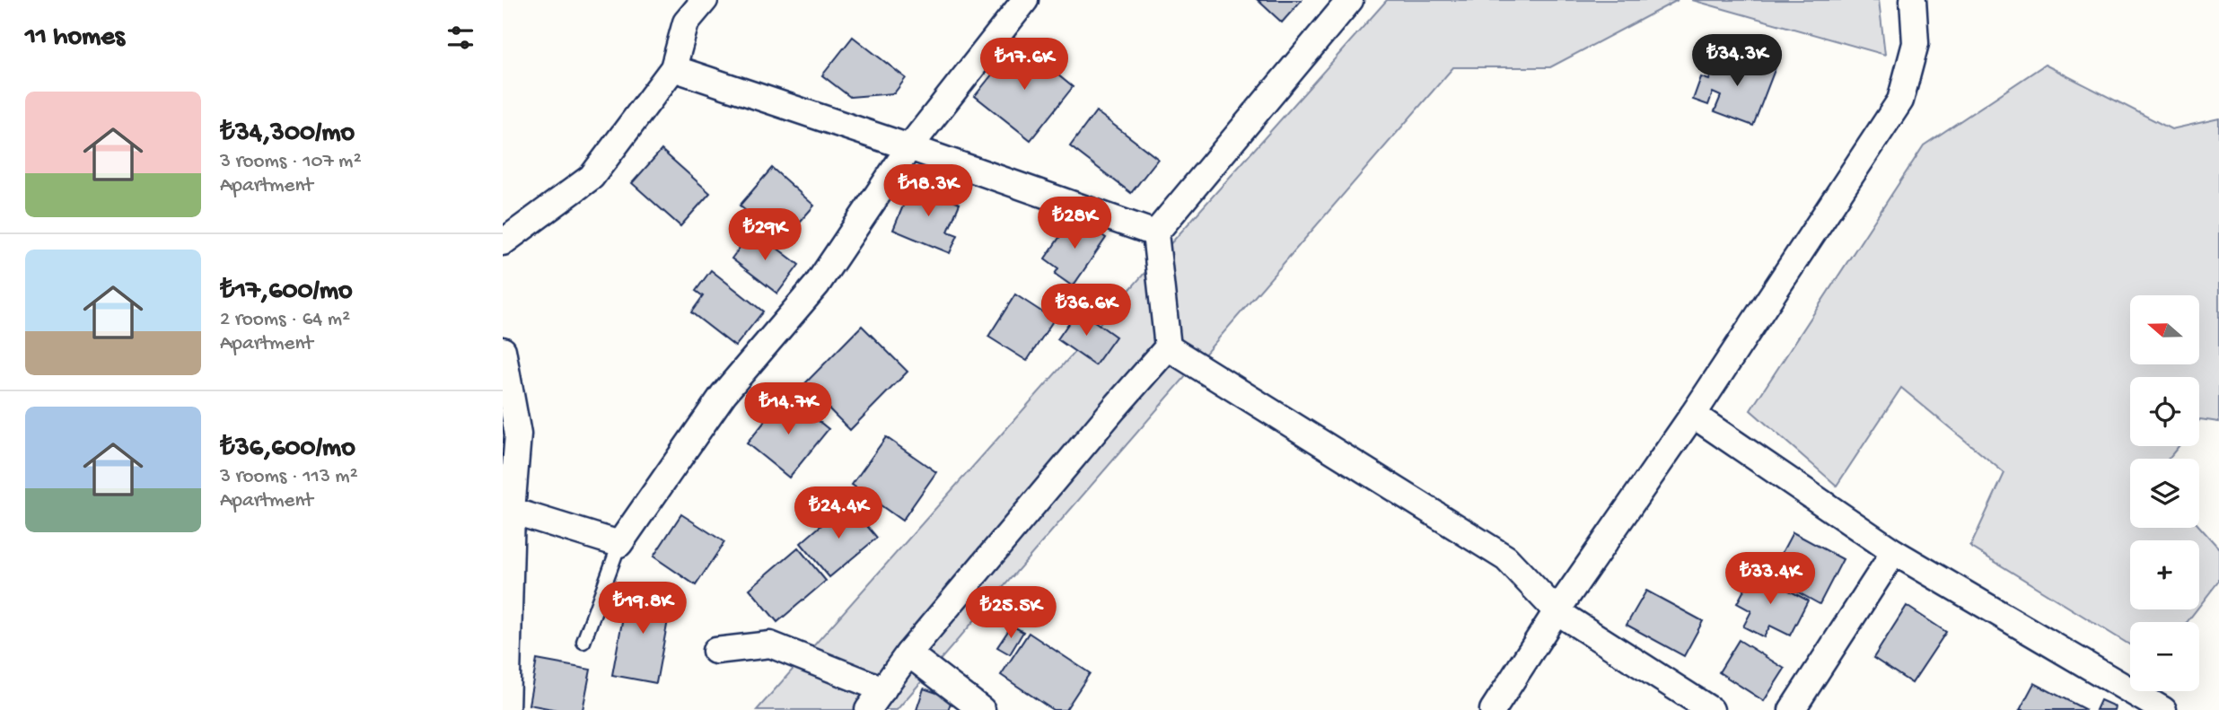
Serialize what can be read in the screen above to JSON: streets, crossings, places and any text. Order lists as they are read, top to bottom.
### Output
{
  "north": "left",
  "page": {
    "heading": "11 homes",
    "price": [
      "₺34.3K",
      "₺17.6K",
      "₺18.3K",
      "₺28K",
      "₺29K",
      "₺36.6K",
      "₺14.7K",
      "₺24.4K",
      "₺33.4K",
      "₺19.8K",
      "₺25.5K"
    ],
    "list": [
      {
        "name": "₺34,300/mo",
        "note": "3 rooms · 107 m² · Apartment"
      },
      {
        "name": "₺17,600/mo",
        "note": "2 rooms · 64 m² · Apartment"
      },
      {
        "name": "₺36,600/mo",
        "note": "3 rooms · 113 m² · Apartment"
      }
    ],
    "map_buttons": ["+", "−"]
  }
}
